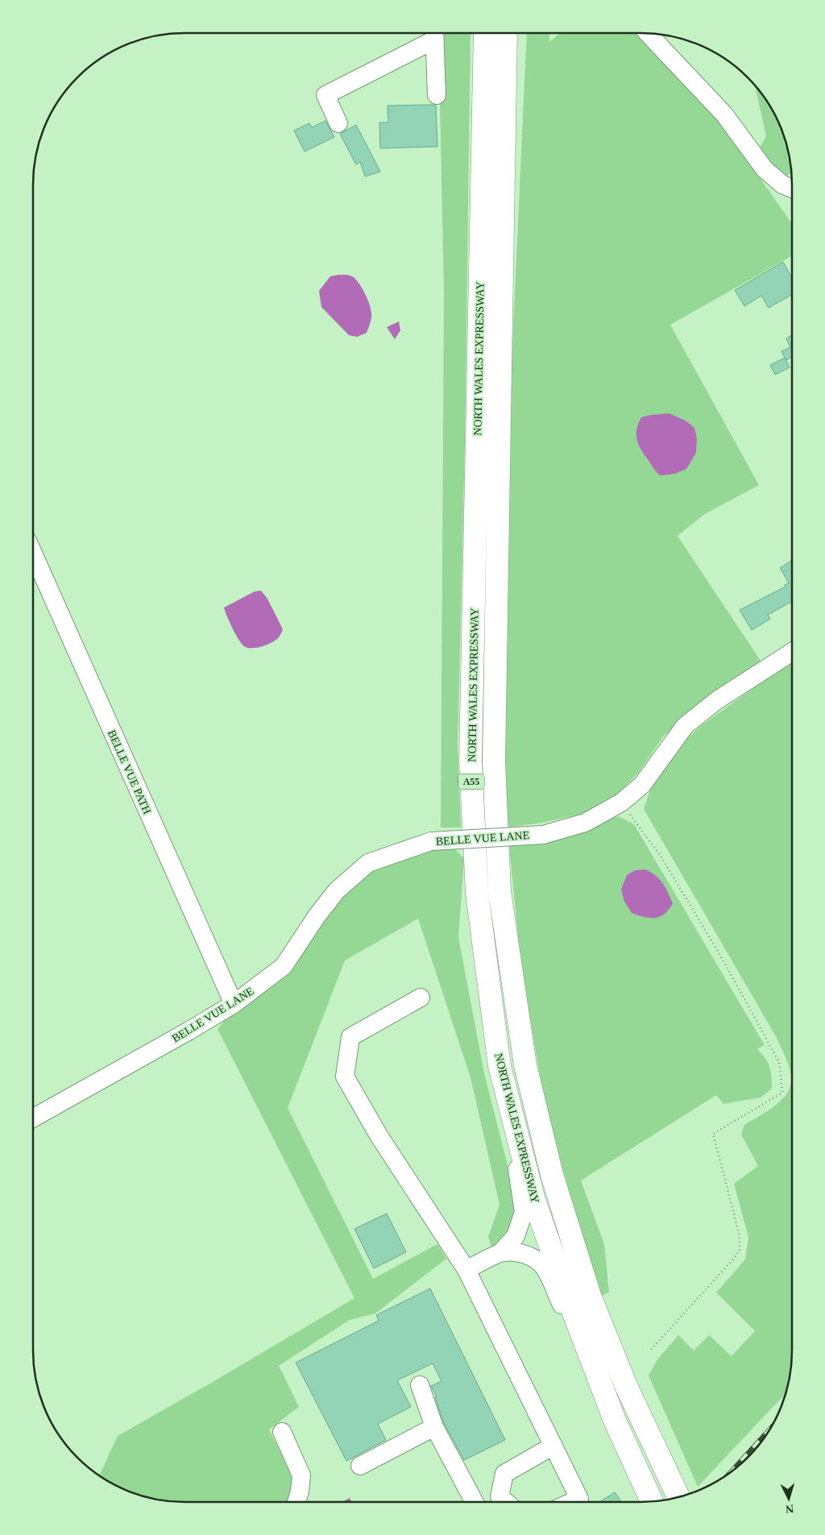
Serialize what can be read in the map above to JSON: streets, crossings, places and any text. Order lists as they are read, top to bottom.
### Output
{
  "streets": {
    "highway": ["NORTH WALES EXPRESSWAY", "A55"],
    "street": ["BELLE VUE PATH", "BELLE VUE LANE"]
  },
  "crossings": [
    ["BELLE VUE PATH", "BELLE VUE LANE"]
  ],
  "north": "bottom"
}
